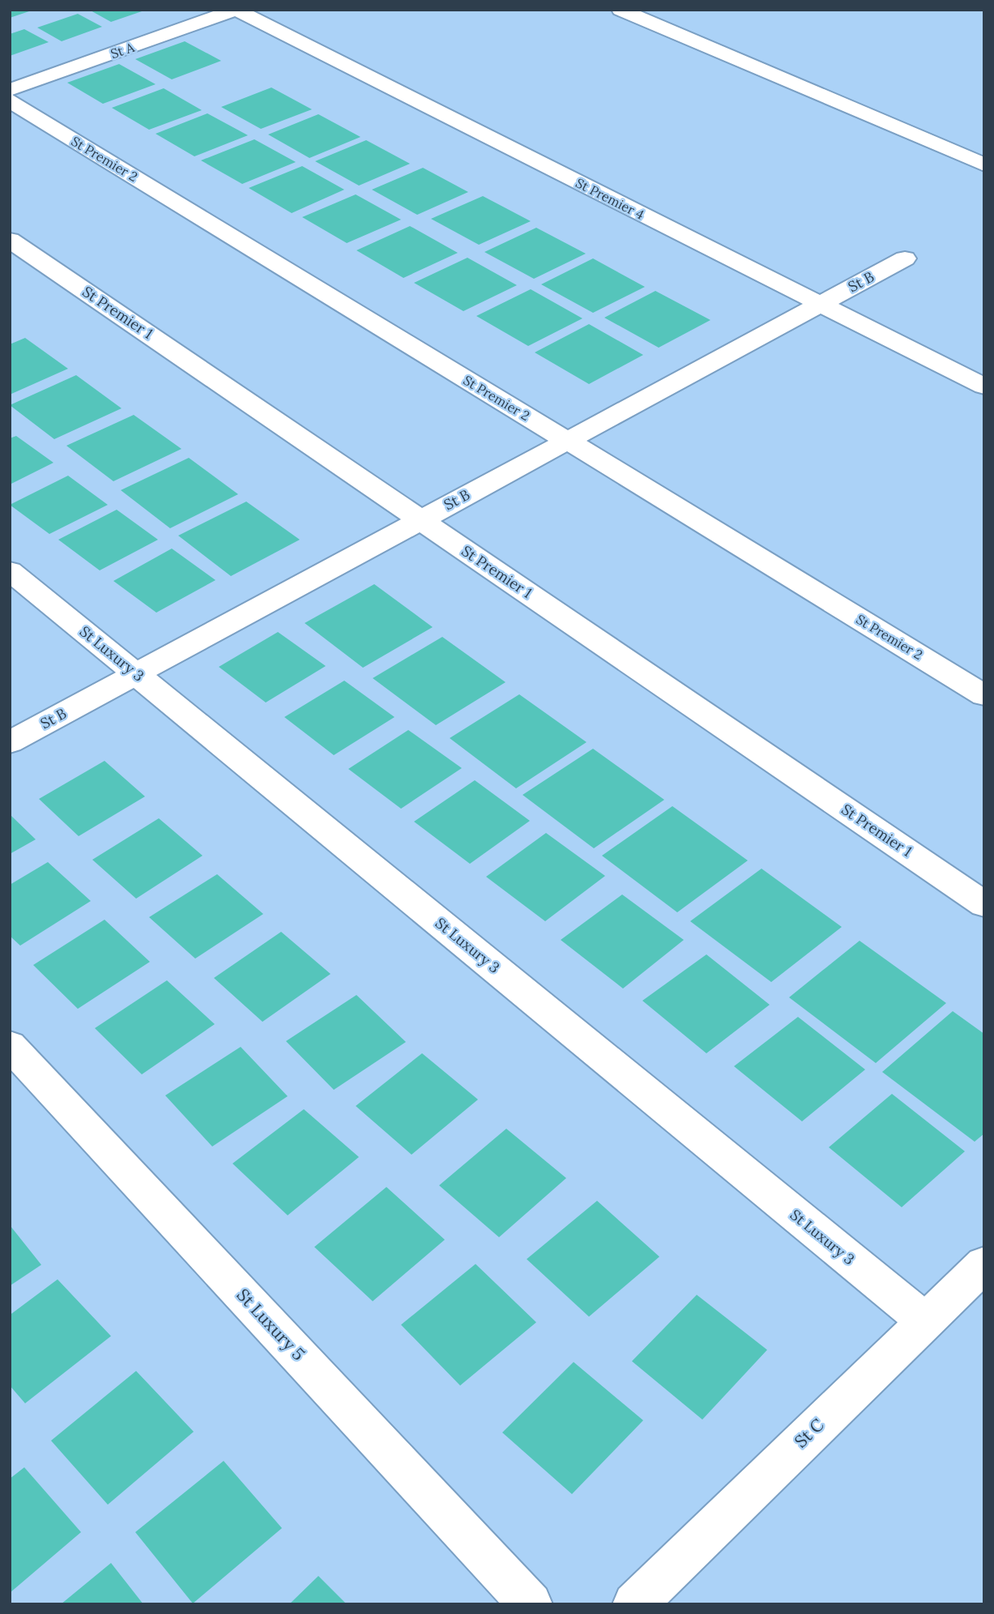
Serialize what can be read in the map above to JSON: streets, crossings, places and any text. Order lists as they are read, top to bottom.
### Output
{
  "streets": {
    "street": [
      "St A",
      "St Premier 2",
      "St Premier 4",
      "St B",
      "St Premier 1",
      "St Luxury 3",
      "St Luxury 5",
      "St C"
    ]
  },
  "crossings": [
    ["St A", "St Premier 4"],
    ["St Premier 2", "St B"],
    ["St Premier 4", "St B"],
    ["St B", "St Premier 1"],
    ["St B", "St Luxury 3"],
    ["St Luxury 3", "St C"]
  ]
}
